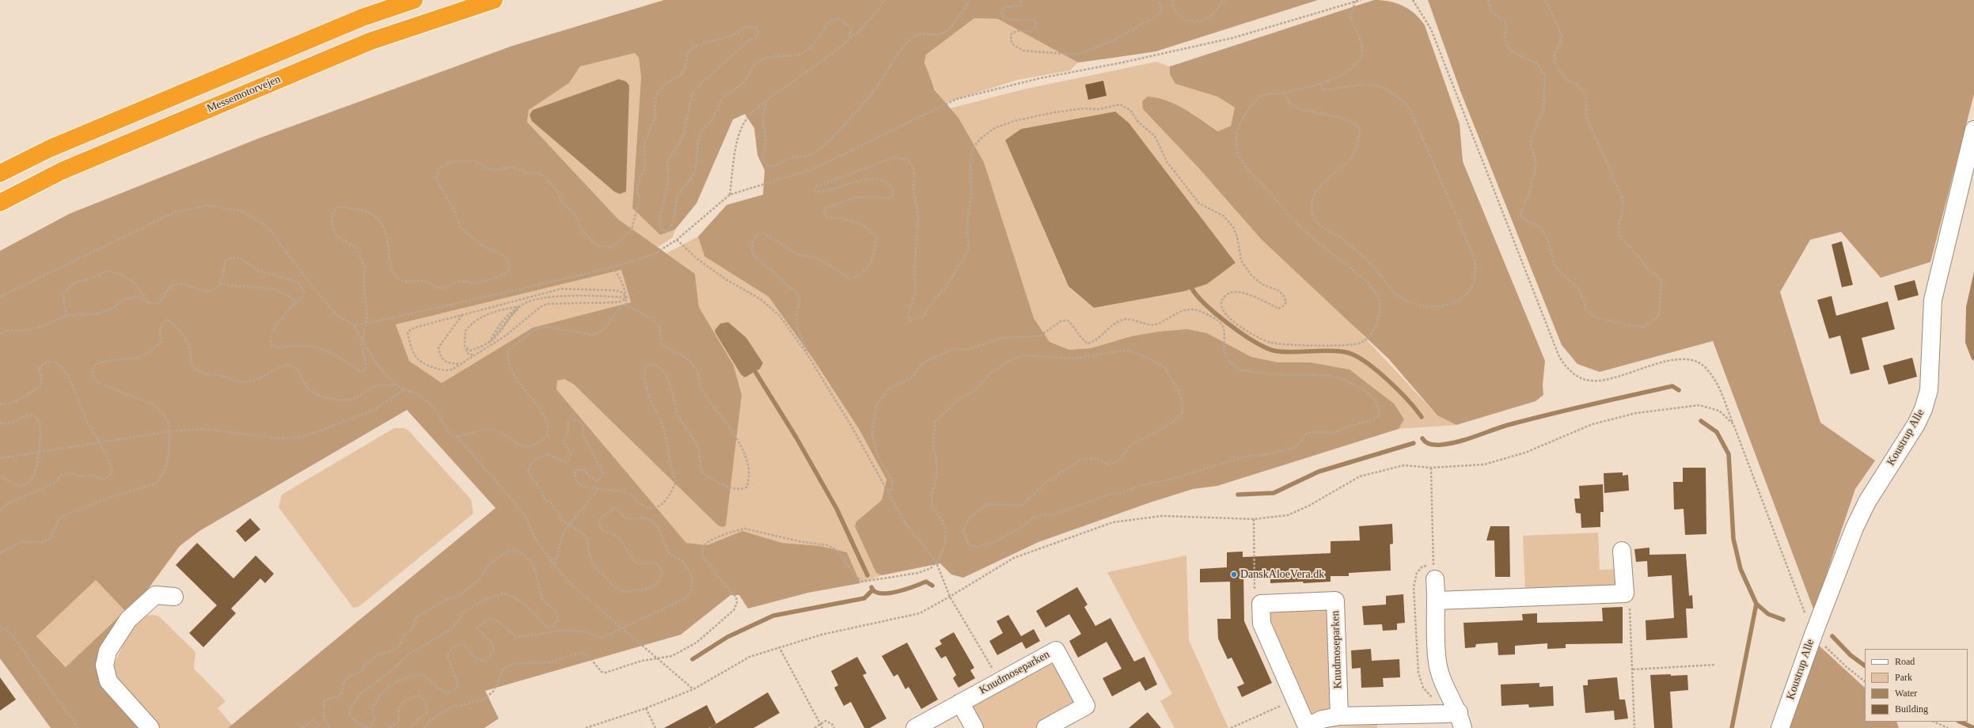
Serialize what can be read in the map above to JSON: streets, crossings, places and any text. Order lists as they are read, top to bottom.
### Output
{
  "streets": {
    "highway": ["Messemotorvejen"],
    "street": ["Koustrup Alle", "Knudmoseparken"]
  },
  "places": ["DanskAloeVera.dk"],
  "legend": [
    "Road",
    "Park",
    "Water",
    "Building"
  ]
}
